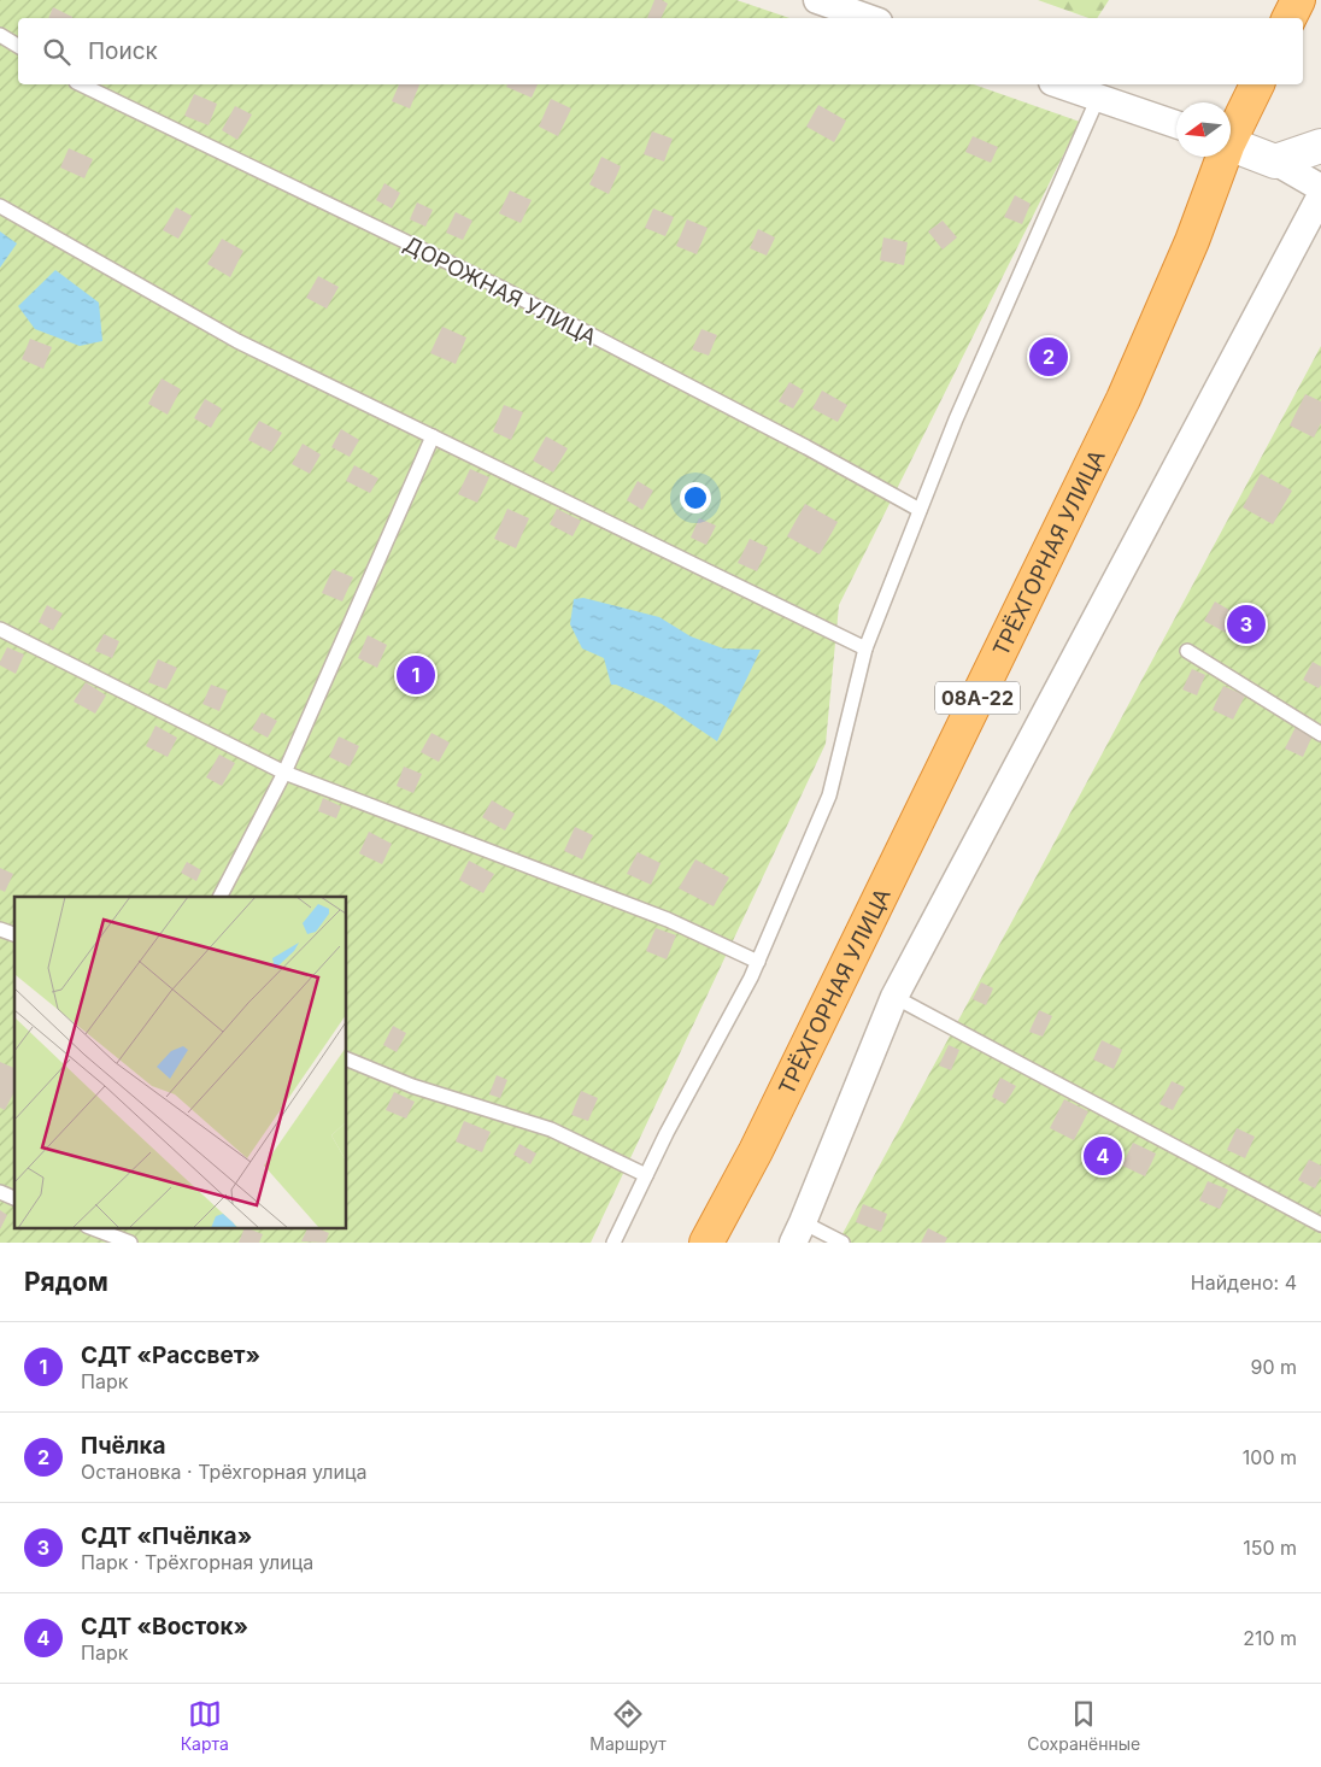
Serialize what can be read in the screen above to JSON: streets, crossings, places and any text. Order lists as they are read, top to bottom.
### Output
{
  "streets": {
    "highway": ["ТРЁХГОРНАЯ УЛИЦА", "08А-22"],
    "lane": ["ДОРОЖНАЯ УЛИЦА"]
  },
  "north": "left",
  "page": {
    "search": "Поиск",
    "pins": [
      "2",
      "3",
      "1",
      "4"
    ],
    "heading": ["Рядом", "Найдено: 4"],
    "list": [
      {
        "mark": "1",
        "name": "СДТ «Рассвет»",
        "note": "Парк",
        "value": "90 m"
      },
      {
        "mark": "2",
        "name": "Пчёлка",
        "note": "Остановка · Трёхгорная улица",
        "value": "100 m"
      },
      {
        "mark": "3",
        "name": "СДТ «Пчёлка»",
        "note": "Парк · Трёхгорная улица",
        "value": "150 m"
      },
      {
        "mark": "4",
        "name": "СДТ «Восток»",
        "note": "Парк",
        "value": "210 m"
      }
    ],
    "nav": ["Карта", "Маршрут", "Сохранённые"]
  }
}
